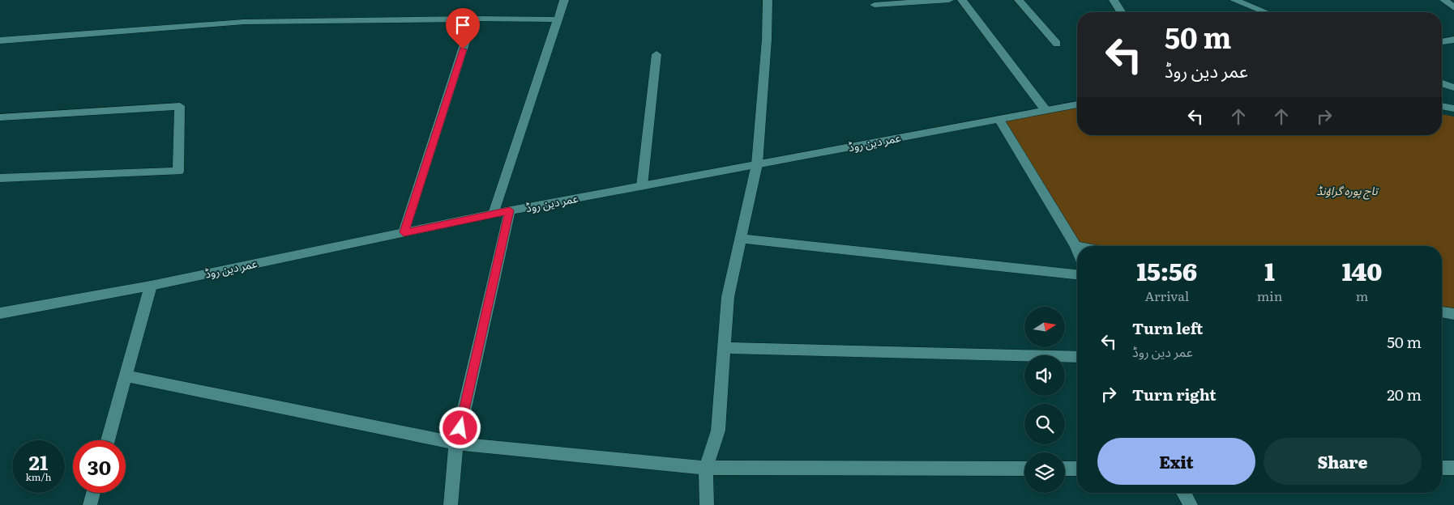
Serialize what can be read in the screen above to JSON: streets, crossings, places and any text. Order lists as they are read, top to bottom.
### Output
{
  "streets": {
    "street": ["عمر دین روڈ"]
  },
  "parks": ["تاج پورہ گراؤنڈ"],
  "north": "right",
  "page": {
    "turn": ["50 m", "عمر دین روڈ"],
    "eta": [
      "15:56",
      "Arrival",
      "1",
      "min",
      "140",
      "m"
    ],
    "list": [
      {
        "name": "Turn left",
        "note": "عمر دین روڈ",
        "value": "50 m"
      },
      {
        "name": "Turn right",
        "value": "20 m"
      }
    ],
    "buttons": ["Exit", "Share"],
    "speed": "21 km/h",
    "limit": "30"
  }
}
